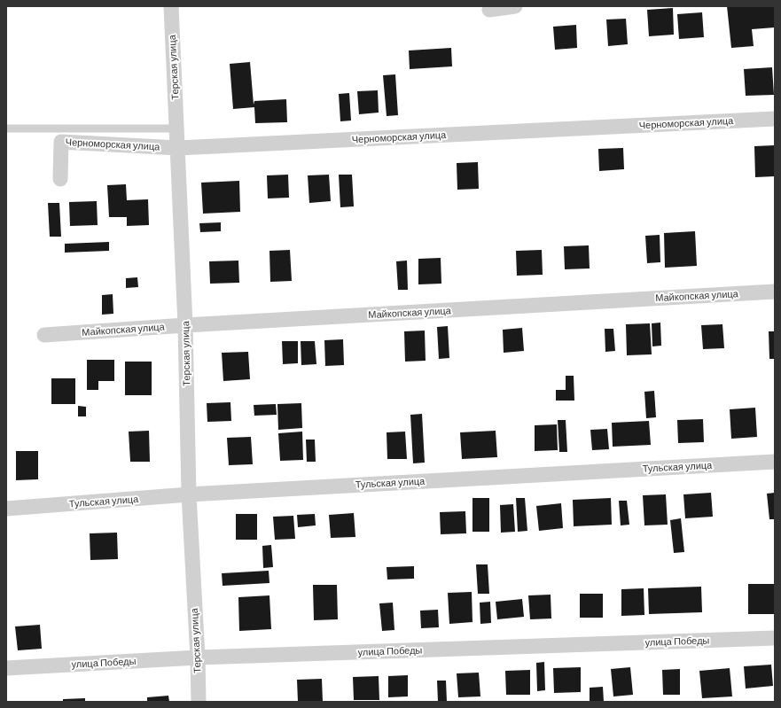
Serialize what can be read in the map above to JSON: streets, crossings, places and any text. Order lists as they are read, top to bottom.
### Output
{
  "streets": {
    "street": [
      "Терская улица",
      "Черноморская улица",
      "Майкопская улица",
      "Тульская улица",
      "улица Победы"
    ]
  },
  "crossings": [
    ["Терская улица", "Черноморская улица"],
    ["Терская улица", "Майкопская улица"],
    ["Терская улица", "Тульская улица"],
    ["Терская улица", "улица Победы"]
  ]
}
